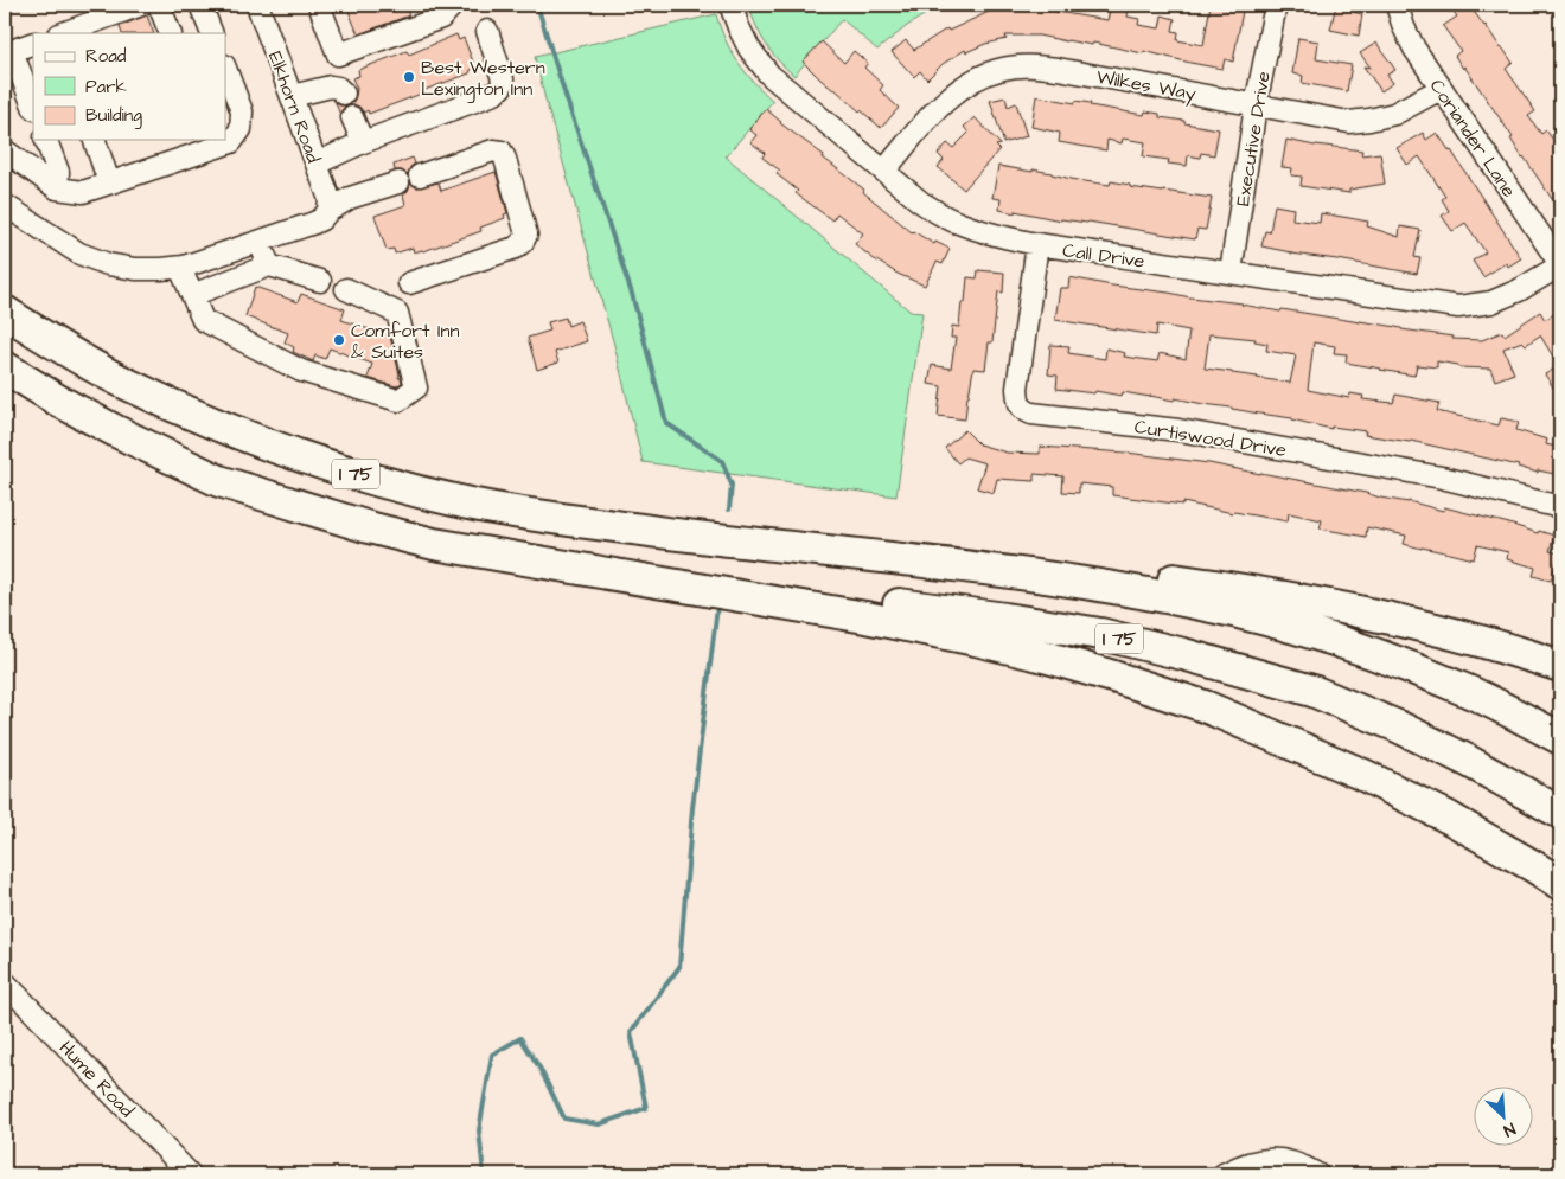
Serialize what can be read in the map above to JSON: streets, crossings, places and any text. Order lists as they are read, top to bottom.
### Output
{
  "streets": {
    "highway": ["I 75"],
    "street": [
      "Wilkes Way",
      "Elkhorn Road",
      "Coriander Lane",
      "Executive Drive",
      "Call Drive",
      "Curtiswood Drive",
      "Hume Road"
    ]
  },
  "crossings": [
    ["Wilkes Way", "Coriander Lane"],
    ["Wilkes Way", "Executive Drive"],
    ["Wilkes Way", "Call Drive"],
    ["Coriander Lane", "Call Drive"],
    ["Executive Drive", "Call Drive"],
    ["Call Drive", "Curtiswood Drive"]
  ],
  "places": ["Best Western Lexington Inn", "Comfort Inn & Suites"],
  "legend": ["Road", "Park", "Building"],
  "north": "bottom right"
}
